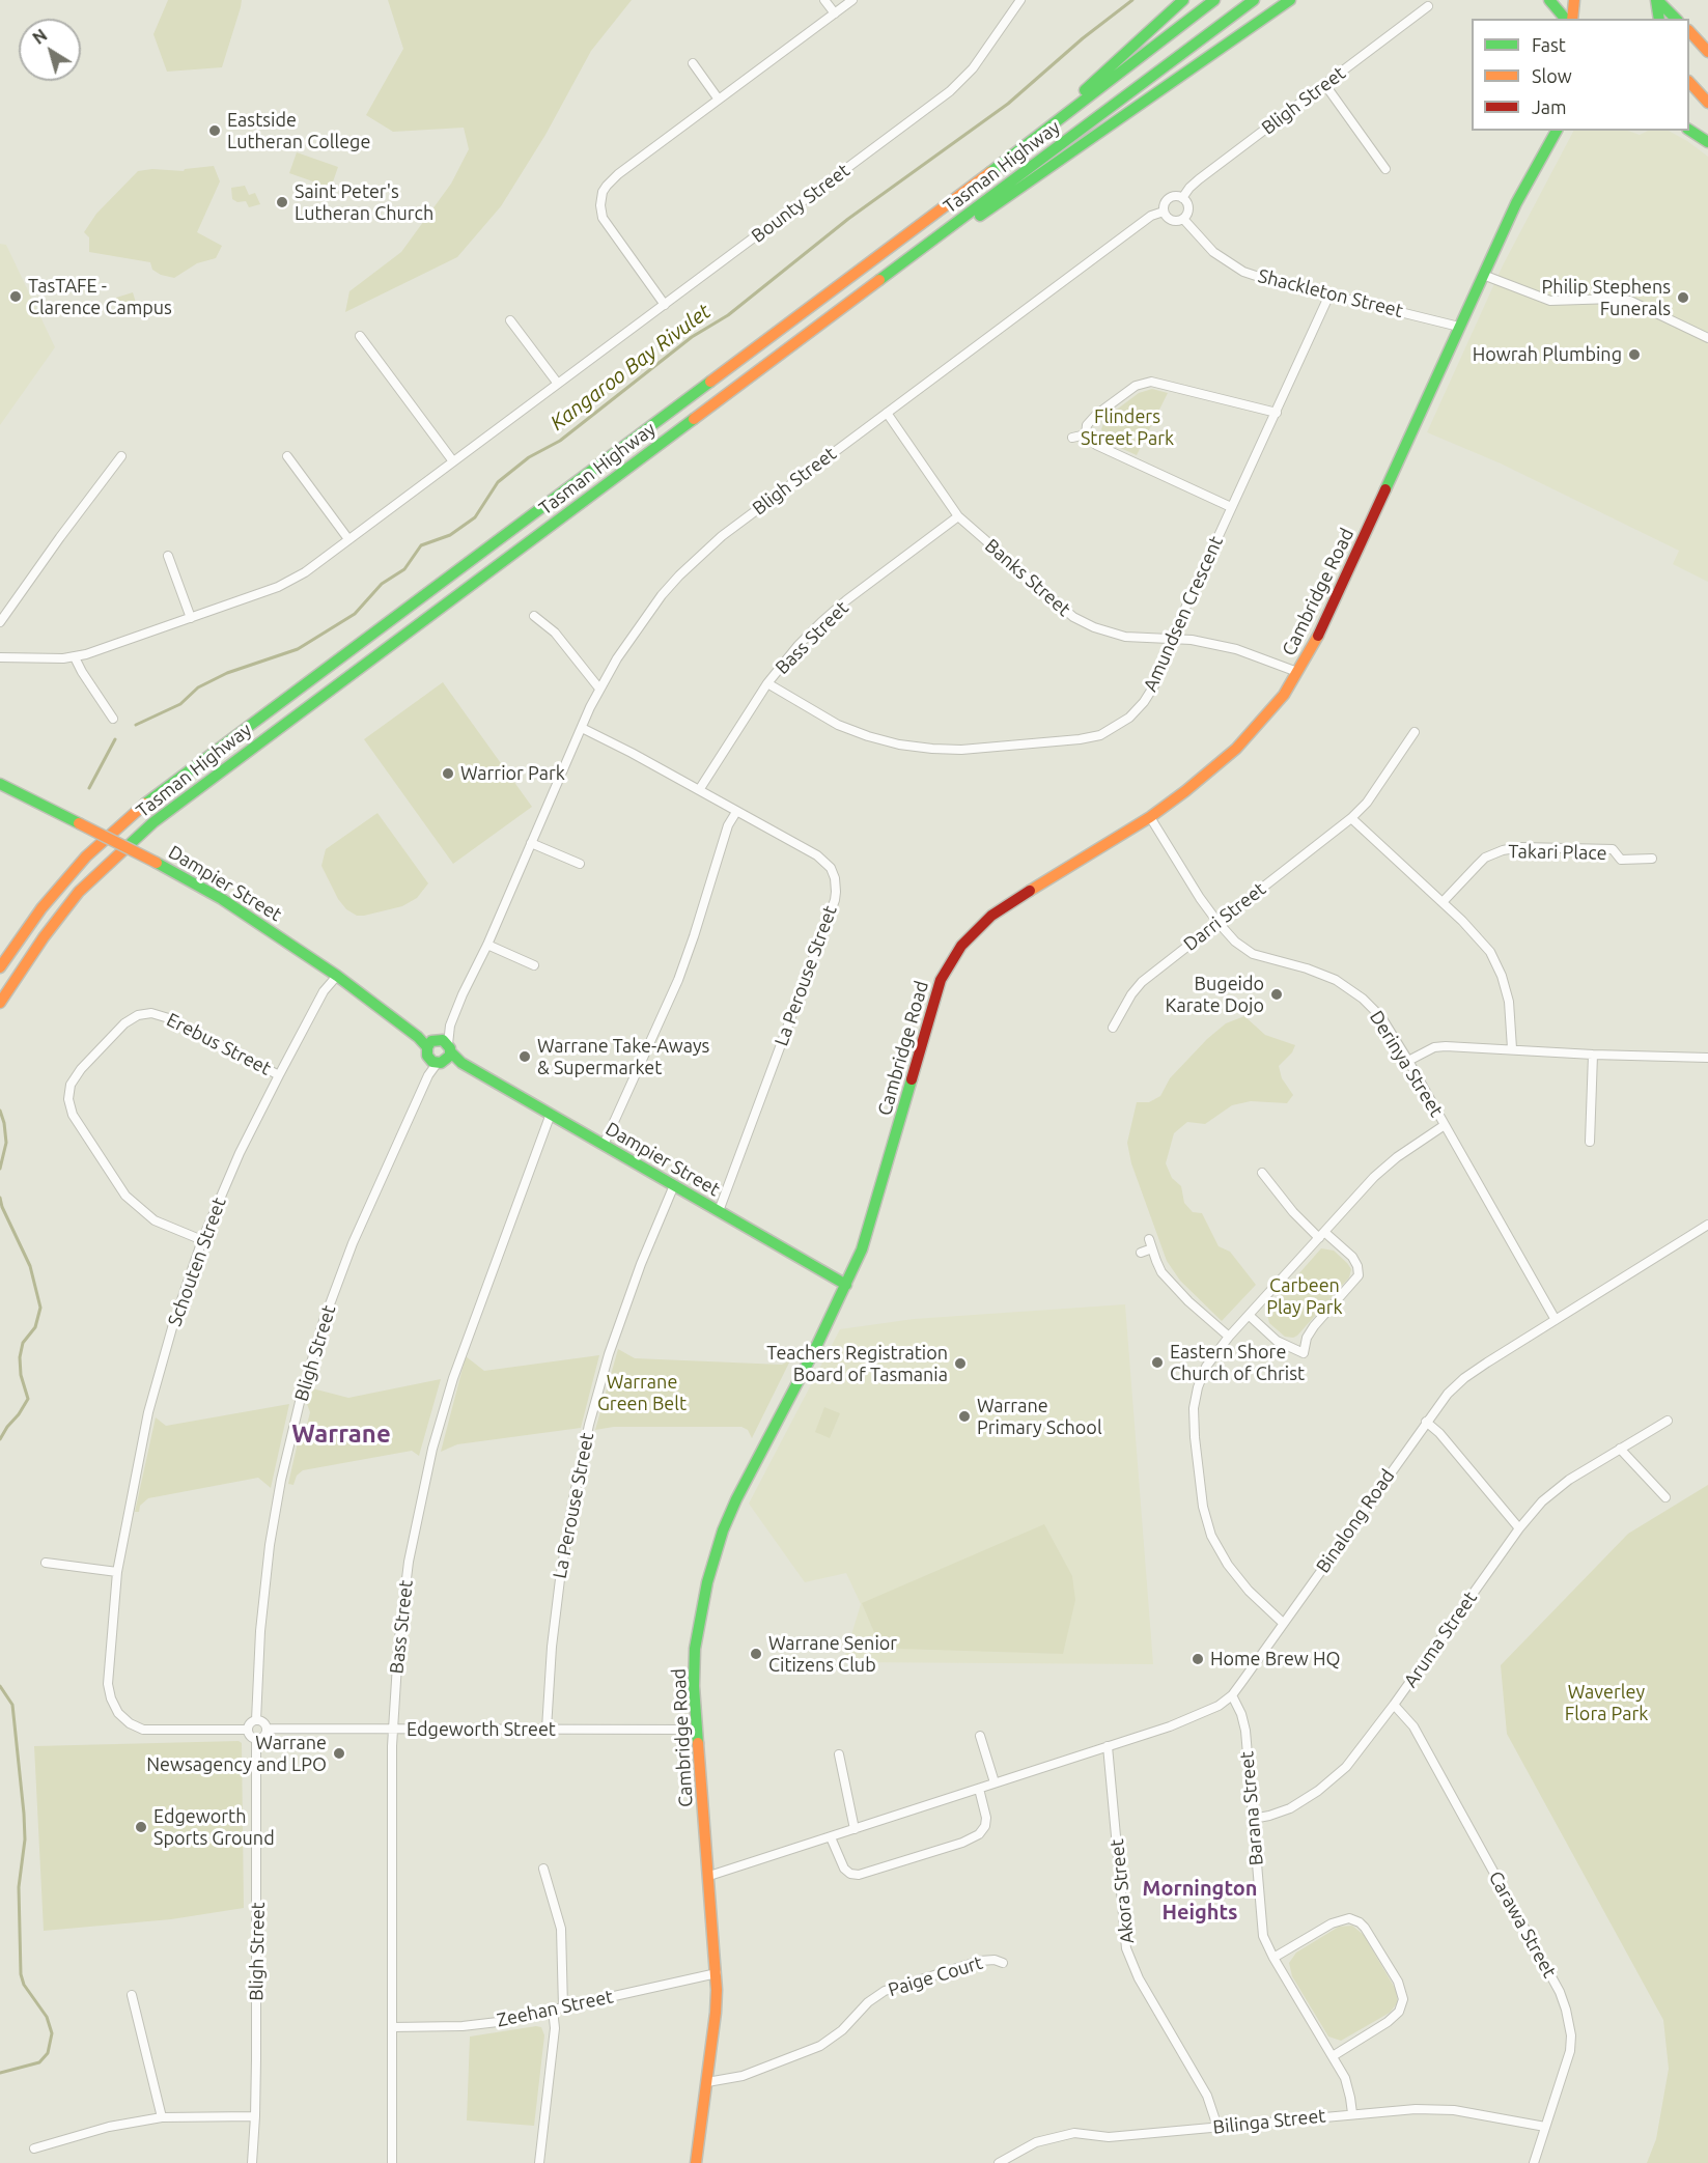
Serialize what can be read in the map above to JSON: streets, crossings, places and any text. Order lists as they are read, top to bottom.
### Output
{
  "streets": {
    "main road": ["Tasman Highway", "Cambridge Road", "Dampier Street"],
    "street": [
      "Bligh Street",
      "Bounty Street",
      "Shackleton Street",
      "Banks Street",
      "Amundsen Crescent",
      "Bass Street",
      "Takari Place",
      "Darri Street",
      "La Perouse Street",
      "Erebus Street",
      "Derinya Street",
      "Schouten Street",
      "Binalong Road",
      "Aruma Street",
      "Edgeworth Street",
      "Barana Street",
      "Akora Street",
      "Carawa Street",
      "Paige Court",
      "Zeehan Street",
      "Bilinga Street"
    ]
  },
  "crossings": [
    ["Bligh Street", "Shackleton Street"],
    ["Bligh Street", "Banks Street"],
    ["Bligh Street", "Dampier Street"],
    ["Bligh Street", "La Perouse Street"],
    ["Bligh Street", "Schouten Street"],
    ["Bligh Street", "Edgeworth Street"],
    ["Shackleton Street", "Cambridge Road"],
    ["Shackleton Street", "Amundsen Crescent"],
    ["Banks Street", "Cambridge Road"],
    ["Banks Street", "Amundsen Crescent"],
    ["Banks Street", "Bass Street"],
    ["Cambridge Road", "Dampier Street"],
    ["Cambridge Road", "Derinya Street"],
    ["Cambridge Road", "Binalong Road"],
    ["Cambridge Road", "Edgeworth Street"],
    ["Cambridge Road", "Paige Court"],
    ["Cambridge Road", "Zeehan Street"],
    ["Amundsen Crescent", "Bass Street"],
    ["Bass Street", "Dampier Street"],
    ["Bass Street", "La Perouse Street"],
    ["Bass Street", "Edgeworth Street"],
    ["Bass Street", "Zeehan Street"],
    ["Dampier Street", "La Perouse Street"],
    ["Dampier Street", "Schouten Street"],
    ["Darri Street", "Derinya Street"],
    ["La Perouse Street", "Edgeworth Street"],
    ["Erebus Street", "Schouten Street"],
    ["Derinya Street", "Binalong Road"],
    ["Schouten Street", "Edgeworth Street"],
    ["Binalong Road", "Barana Street"],
    ["Binalong Road", "Akora Street"],
    ["Aruma Street", "Barana Street"],
    ["Aruma Street", "Carawa Street"],
    ["Barana Street", "Bilinga Street"],
    ["Akora Street", "Bilinga Street"],
    ["Carawa Street", "Bilinga Street"]
  ],
  "districts": ["Warrane", "Mornington Heights"],
  "water": ["Kangaroo Bay Rivulet"],
  "parks": [
    "Flinders Street Park",
    "Carbeen Play Park",
    "Warrane Green Belt",
    "Waverley Flora Park"
  ],
  "places": [
    "Eastside Lutheran College",
    "Saint Peter's Lutheran Church",
    "TasTAFE - Clarence Campus",
    "Philip Stephens Funerals",
    "Howrah Plumbing",
    "Warrior Park",
    "Bugeido Karate Dojo",
    "Warrane Take-Aways & Supermarket",
    "Eastern Shore Church of Christ",
    "Teachers Registration Board of Tasmania",
    "Warrane Primary School",
    "Warrane Senior Citizens Club",
    "Home Brew HQ",
    "Warrane Newsagency and LPO",
    "Edgeworth Sports Ground"
  ],
  "legend": ["Fast", "Slow", "Jam"],
  "north": "top left"
}
